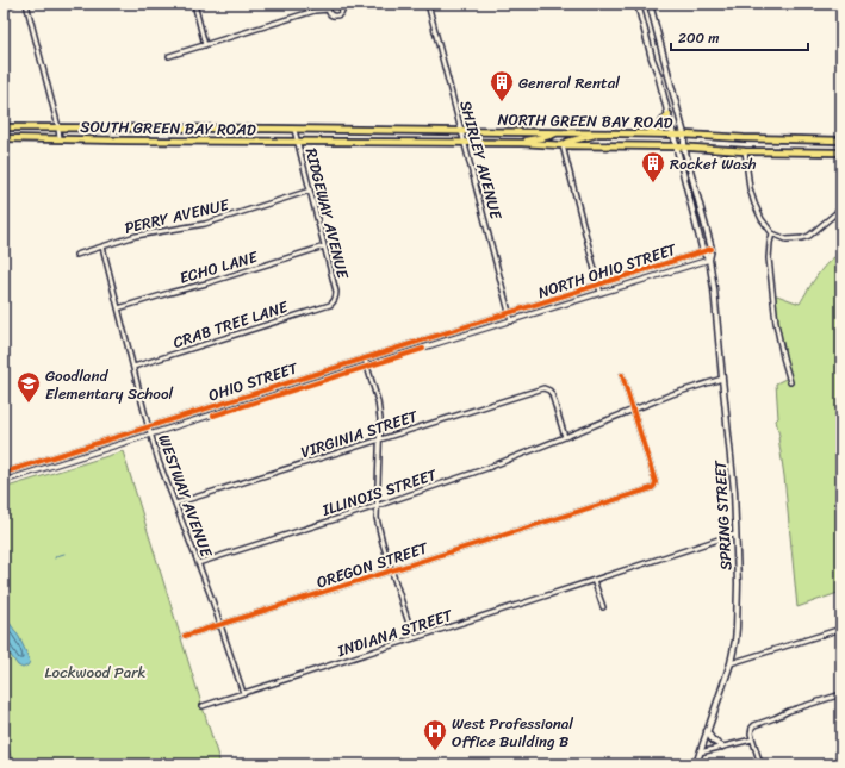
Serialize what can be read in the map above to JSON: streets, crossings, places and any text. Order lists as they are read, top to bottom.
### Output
{
  "streets": {
    "main road": ["NORTH GREEN BAY ROAD", "SOUTH GREEN BAY ROAD", "SPRING STREET"],
    "street": [
      "SHIRLEY AVENUE",
      "RIDGEWAY AVENUE",
      "PERRY AVENUE",
      "ECHO LANE",
      "NORTH OHIO STREET",
      "CRAB TREE LANE",
      "OHIO STREET",
      "VIRGINIA STREET",
      "ILLINOIS STREET",
      "WESTWAY AVENUE",
      "OREGON STREET",
      "INDIANA STREET"
    ]
  },
  "crossings": [
    ["NORTH GREEN BAY ROAD", "SOUTH GREEN BAY ROAD"],
    ["NORTH GREEN BAY ROAD", "SHIRLEY AVENUE"],
    ["NORTH GREEN BAY ROAD", "SPRING STREET"],
    ["SOUTH GREEN BAY ROAD", "RIDGEWAY AVENUE"],
    ["SHIRLEY AVENUE", "NORTH OHIO STREET"],
    ["SHIRLEY AVENUE", "OHIO STREET"],
    ["RIDGEWAY AVENUE", "PERRY AVENUE"],
    ["RIDGEWAY AVENUE", "ECHO LANE"],
    ["RIDGEWAY AVENUE", "CRAB TREE LANE"],
    ["PERRY AVENUE", "WESTWAY AVENUE"],
    ["ECHO LANE", "WESTWAY AVENUE"],
    ["NORTH OHIO STREET", "OHIO STREET"],
    ["NORTH OHIO STREET", "SPRING STREET"],
    ["CRAB TREE LANE", "WESTWAY AVENUE"],
    ["OHIO STREET", "WESTWAY AVENUE"],
    ["VIRGINIA STREET", "ILLINOIS STREET"],
    ["VIRGINIA STREET", "WESTWAY AVENUE"],
    ["ILLINOIS STREET", "WESTWAY AVENUE"],
    ["ILLINOIS STREET", "SPRING STREET"],
    ["ILLINOIS STREET", "OREGON STREET"],
    ["WESTWAY AVENUE", "OREGON STREET"],
    ["WESTWAY AVENUE", "INDIANA STREET"],
    ["SPRING STREET", "INDIANA STREET"]
  ],
  "parks": ["Lockwood Park"],
  "places": {
    "building": ["General Rental", "Rocket Wash"],
    "school or university": ["Goodland Elementary School"],
    "hospital": ["West Professional Office Building B"]
  },
  "scale_bar": "200 m"
}
